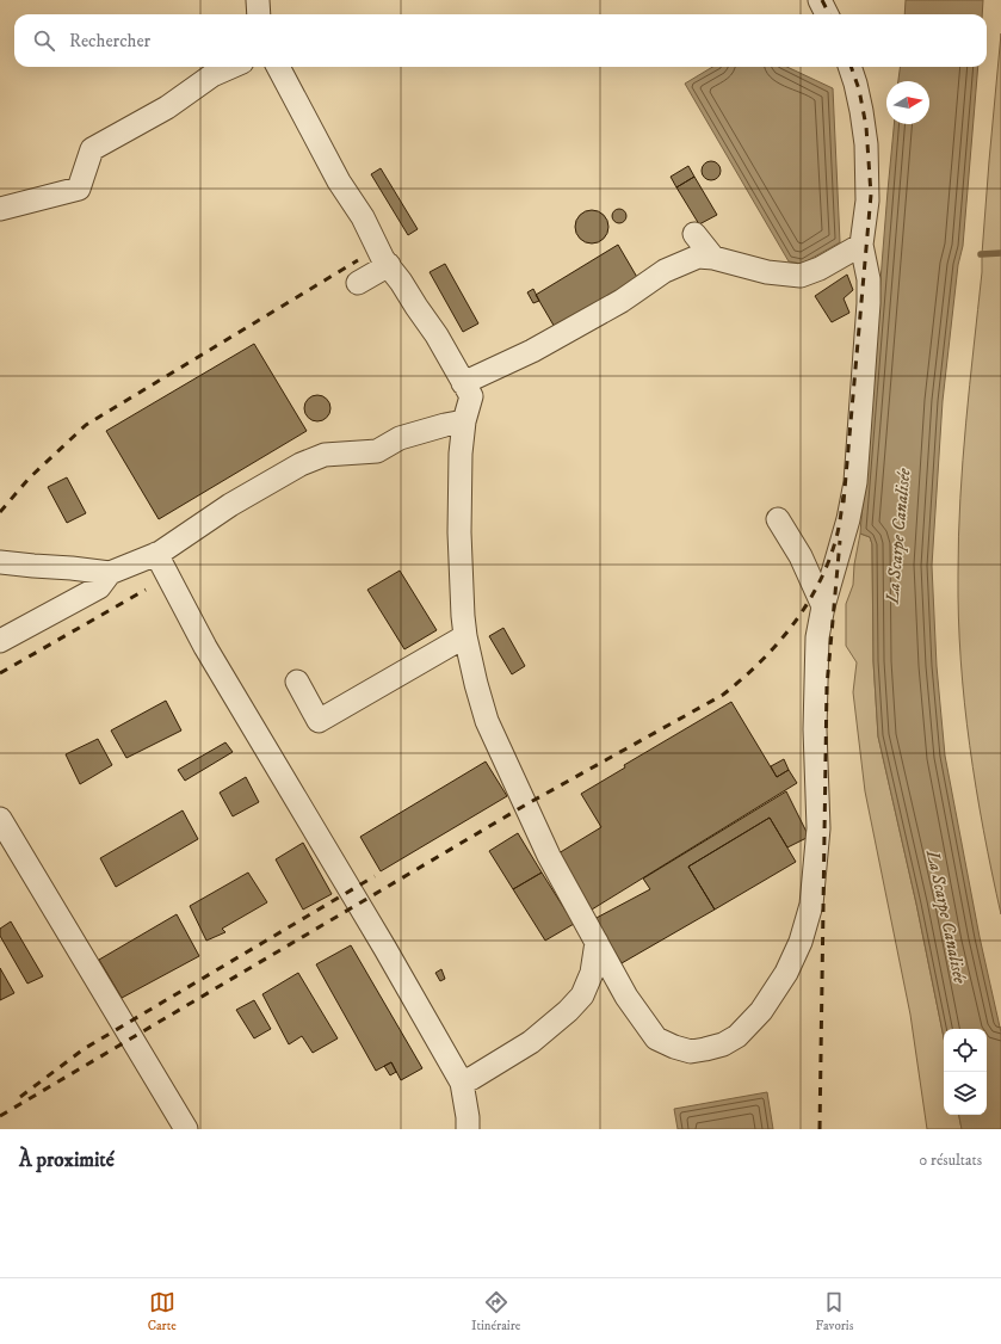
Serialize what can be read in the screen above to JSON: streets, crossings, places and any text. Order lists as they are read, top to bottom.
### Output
{
  "water": ["La Scarpe Canalisée"],
  "north": "right",
  "page": {
    "search": "Rechercher",
    "heading": ["À proximité", "0 résultats"],
    "nav": ["Carte", "Itinéraire", "Favoris"]
  }
}
